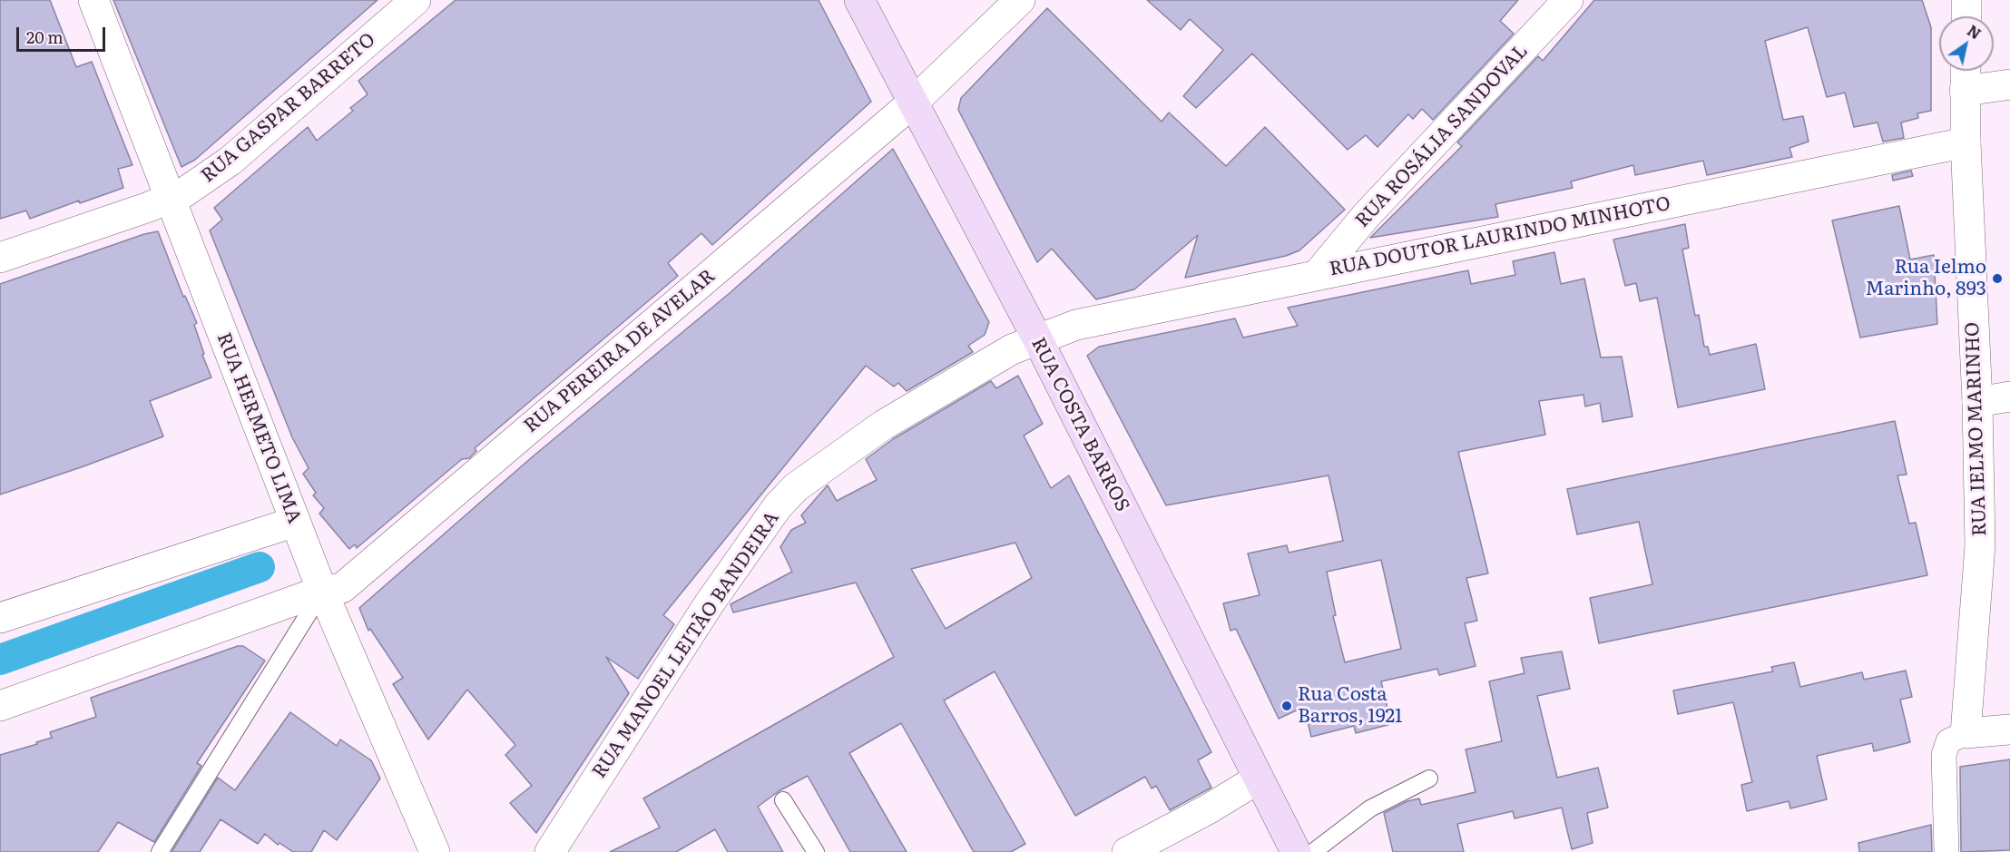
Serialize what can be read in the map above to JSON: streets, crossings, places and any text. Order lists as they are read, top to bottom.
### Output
{
  "streets": {
    "main road": ["RUA COSTA BARROS"],
    "street": [
      "RUA GASPAR BARRETO",
      "RUA ROSÁLIA SANDOVAL",
      "RUA DOUTOR LAURINDO MINHOTO",
      "RUA PEREIRA DE AVELAR",
      "RUA HERMETO LIMA",
      "RUA IELMO MARINHO",
      "RUA MANOEL LEITÃO BANDEIRA"
    ]
  },
  "crossings": [
    ["RUA GASPAR BARRETO", "RUA HERMETO LIMA"],
    ["RUA ROSÁLIA SANDOVAL", "RUA DOUTOR LAURINDO MINHOTO"],
    ["RUA DOUTOR LAURINDO MINHOTO", "RUA COSTA BARROS"],
    ["RUA DOUTOR LAURINDO MINHOTO", "RUA IELMO MARINHO"],
    ["RUA DOUTOR LAURINDO MINHOTO", "RUA MANOEL LEITÃO BANDEIRA"],
    ["RUA PEREIRA DE AVELAR", "RUA COSTA BARROS"],
    ["RUA PEREIRA DE AVELAR", "RUA HERMETO LIMA"],
    ["RUA COSTA BARROS", "RUA MANOEL LEITÃO BANDEIRA"]
  ],
  "places": ["Rua Ielmo Marinho, 893", "Rua Costa Barros, 1921"],
  "scale_bar": "20 m",
  "north": "top right"
}
